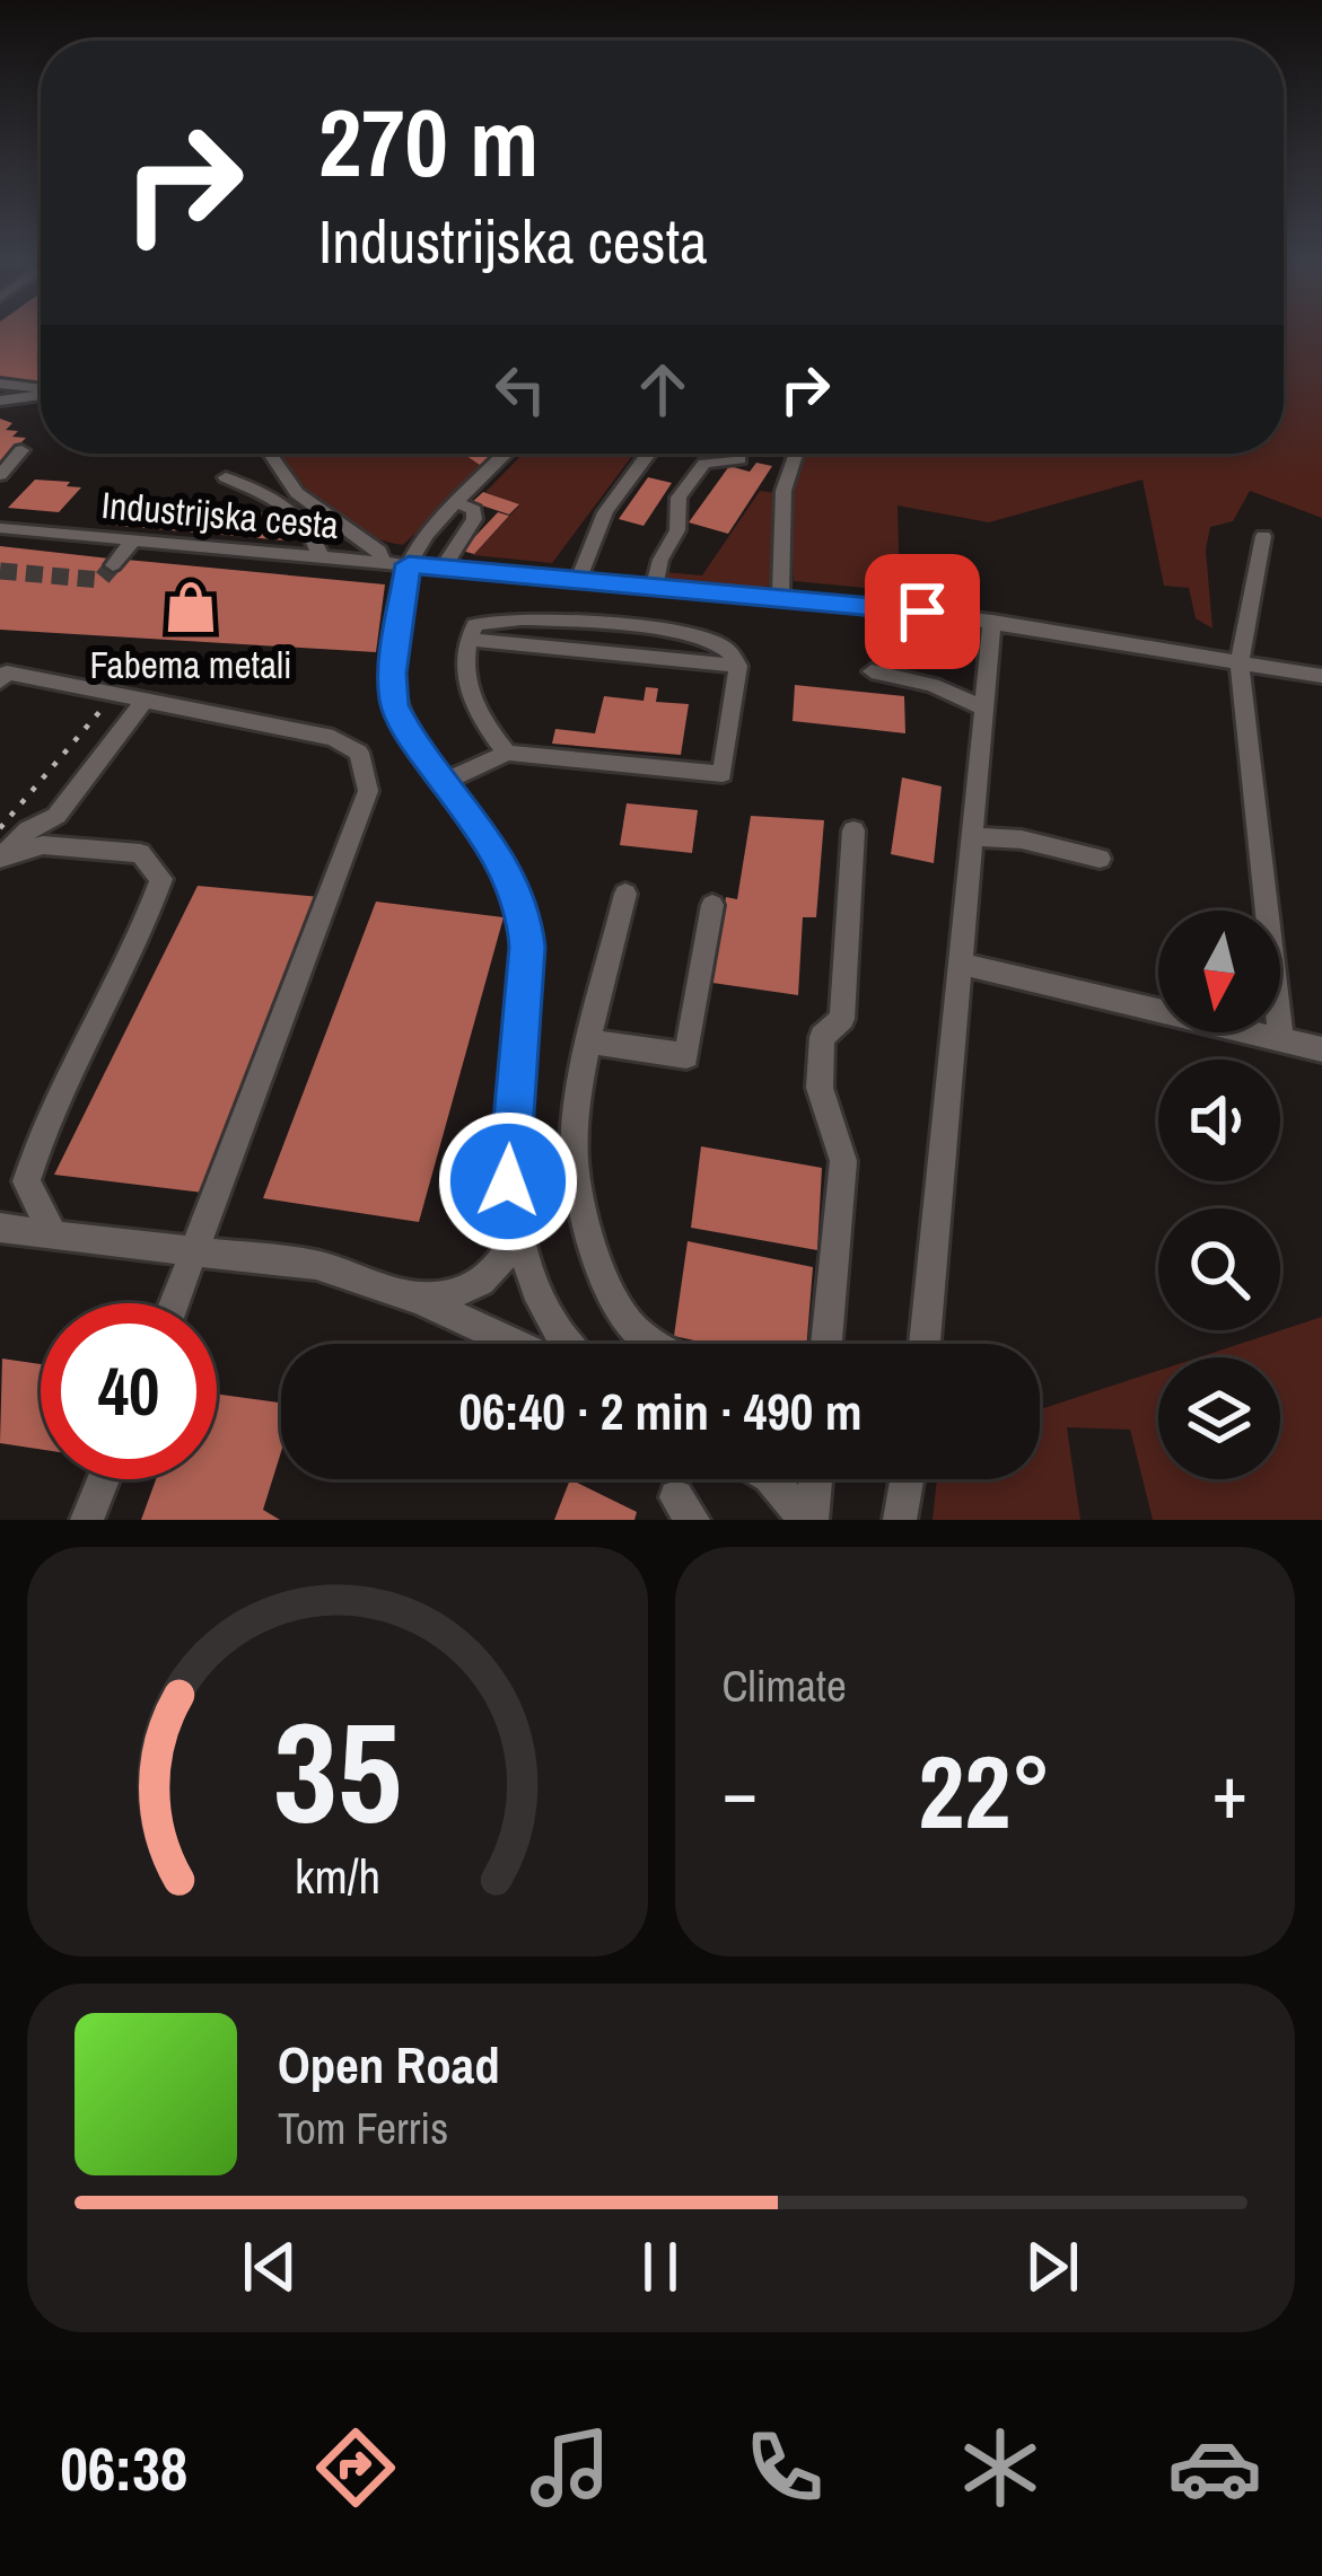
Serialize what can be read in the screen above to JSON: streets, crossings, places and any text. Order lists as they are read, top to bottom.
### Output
{
  "streets": {
    "street": ["Industrijska cesta"]
  },
  "places": {
    "shop": ["Fabema metali"]
  },
  "north": "bottom",
  "page": {
    "turn": ["270 m", "Industrijska cesta"],
    "limit": "40",
    "trip": "06:40 · 2 min · 490 m",
    "tile": "Climate",
    "heat": ["−", "22°", "+"],
    "song": ["Open Road", "Tom Ferris"],
    "tabs": "06:38",
    "gauge": ["35", "km/h"]
  }
}
